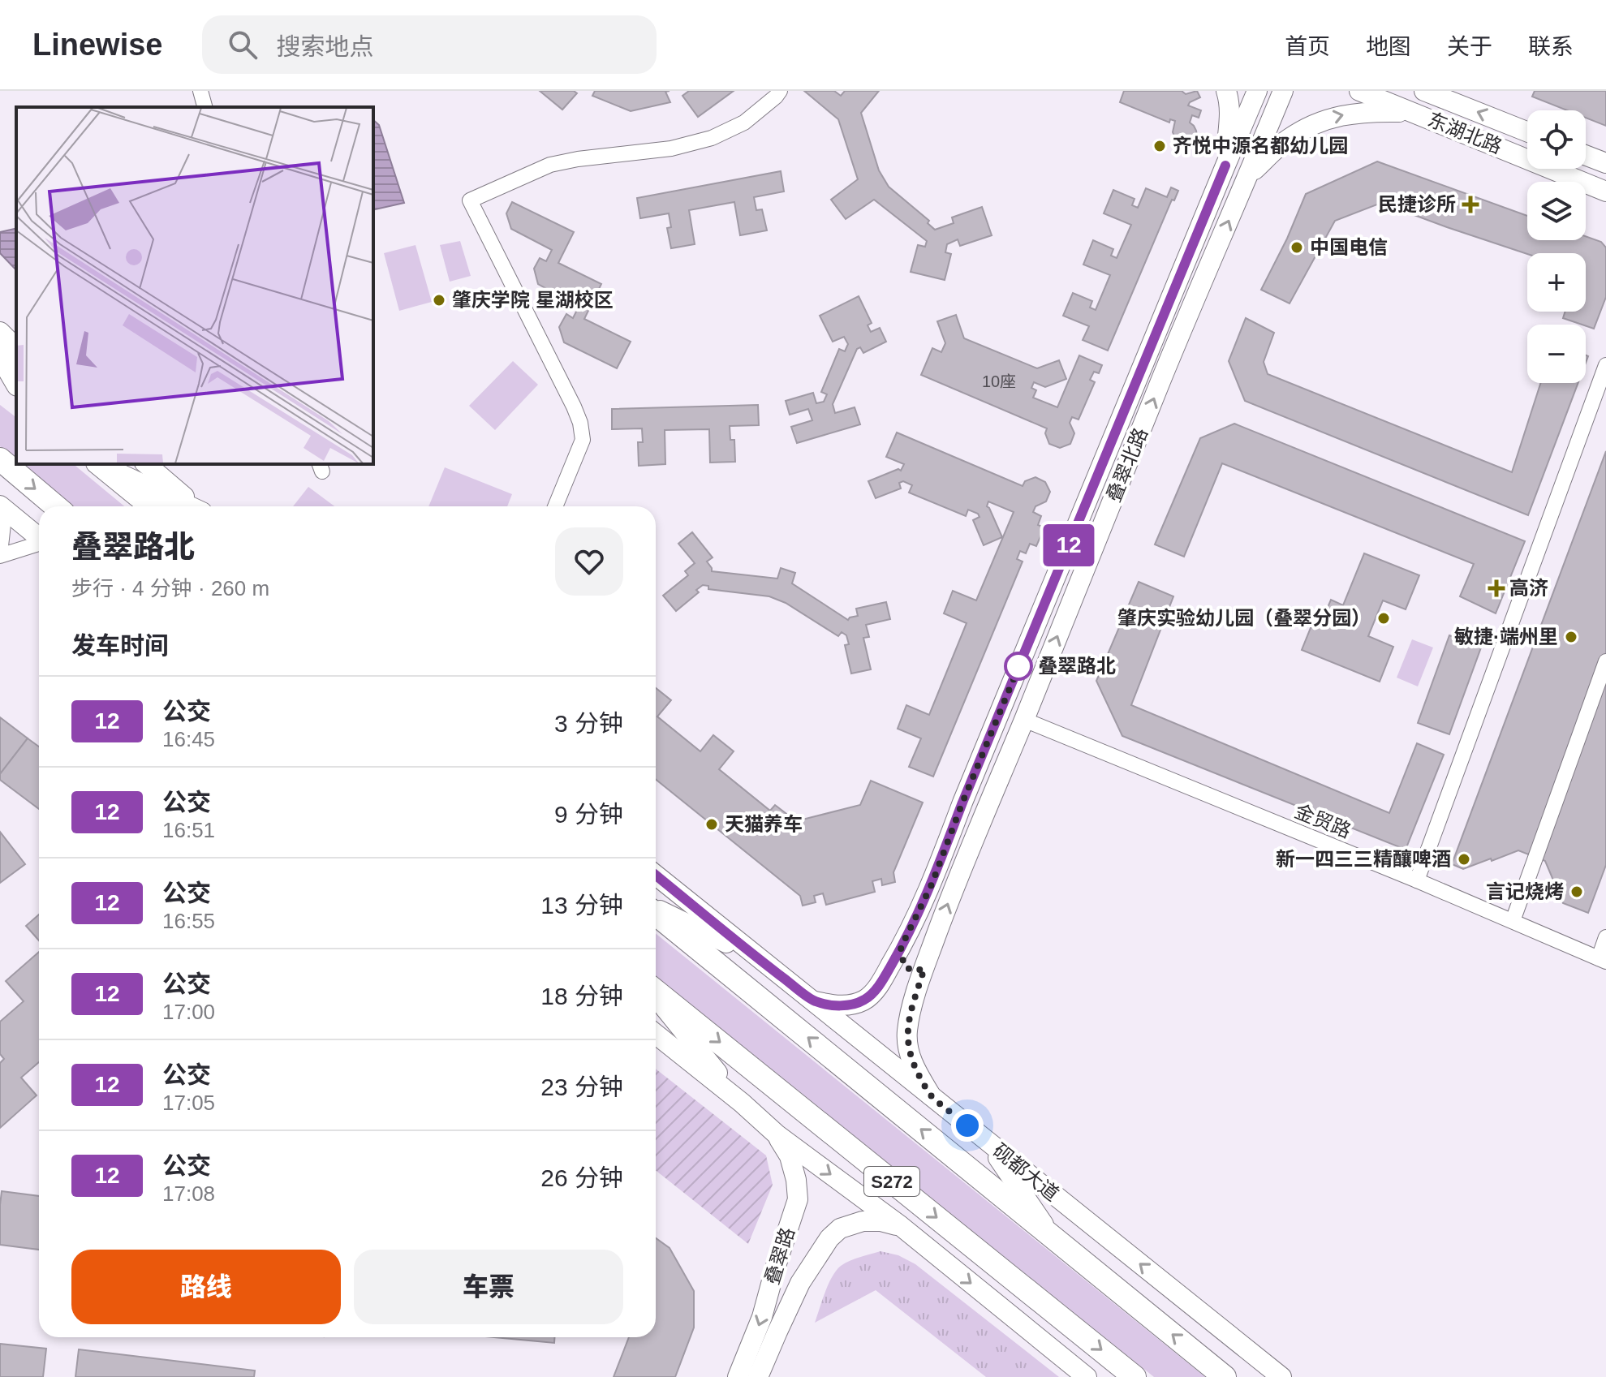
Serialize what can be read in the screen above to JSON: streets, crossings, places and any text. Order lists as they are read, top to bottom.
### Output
{
  "streets": {
    "main road": [
      "东湖北路",
      "叠翠北路",
      "砚都大道",
      "S272",
      "叠翠路"
    ],
    "street": ["金贸路"]
  },
  "crossings": [
    ["叠翠北路", "金贸路"],
    ["叠翠北路", "砚都大道"]
  ],
  "places": {
    "other": [
      "齐悦中源名都幼儿园",
      "中国电信",
      "肇庆学院 星湖校区",
      "肇庆实验幼儿园（叠翠分园）",
      "敏捷·端州里",
      "叠翠路北",
      "天猫养车",
      "新一四三三精釀啤酒",
      "言记烧烤"
    ],
    "health": ["民捷诊所", "高济"]
  },
  "lines": ["bus line 12"],
  "house_numbers": ["10座"],
  "page": {
    "header": "Linewise",
    "search": "搜索地点",
    "nav": [
      "首页",
      "地图",
      "关于",
      "联系"
    ],
    "on_map": "12",
    "map_buttons": ["+", "−"],
    "heading": [
      ["叠翠路北", "步行 · 4 分钟 · 260 m"],
      "发车时间"
    ],
    "list": [
      {
        "mark": "12",
        "name": "公交",
        "note": "16:45",
        "value": "3 分钟"
      },
      {
        "mark": "12",
        "name": "公交",
        "note": "16:51",
        "value": "9 分钟"
      },
      {
        "mark": "12",
        "name": "公交",
        "note": "16:55",
        "value": "13 分钟"
      },
      {
        "mark": "12",
        "name": "公交",
        "note": "17:00",
        "value": "18 分钟"
      },
      {
        "mark": "12",
        "name": "公交",
        "note": "17:05",
        "value": "23 分钟"
      },
      {
        "mark": "12",
        "name": "公交",
        "note": "17:08",
        "value": "26 分钟"
      }
    ],
    "buttons": ["路线", "车票"]
  }
}
